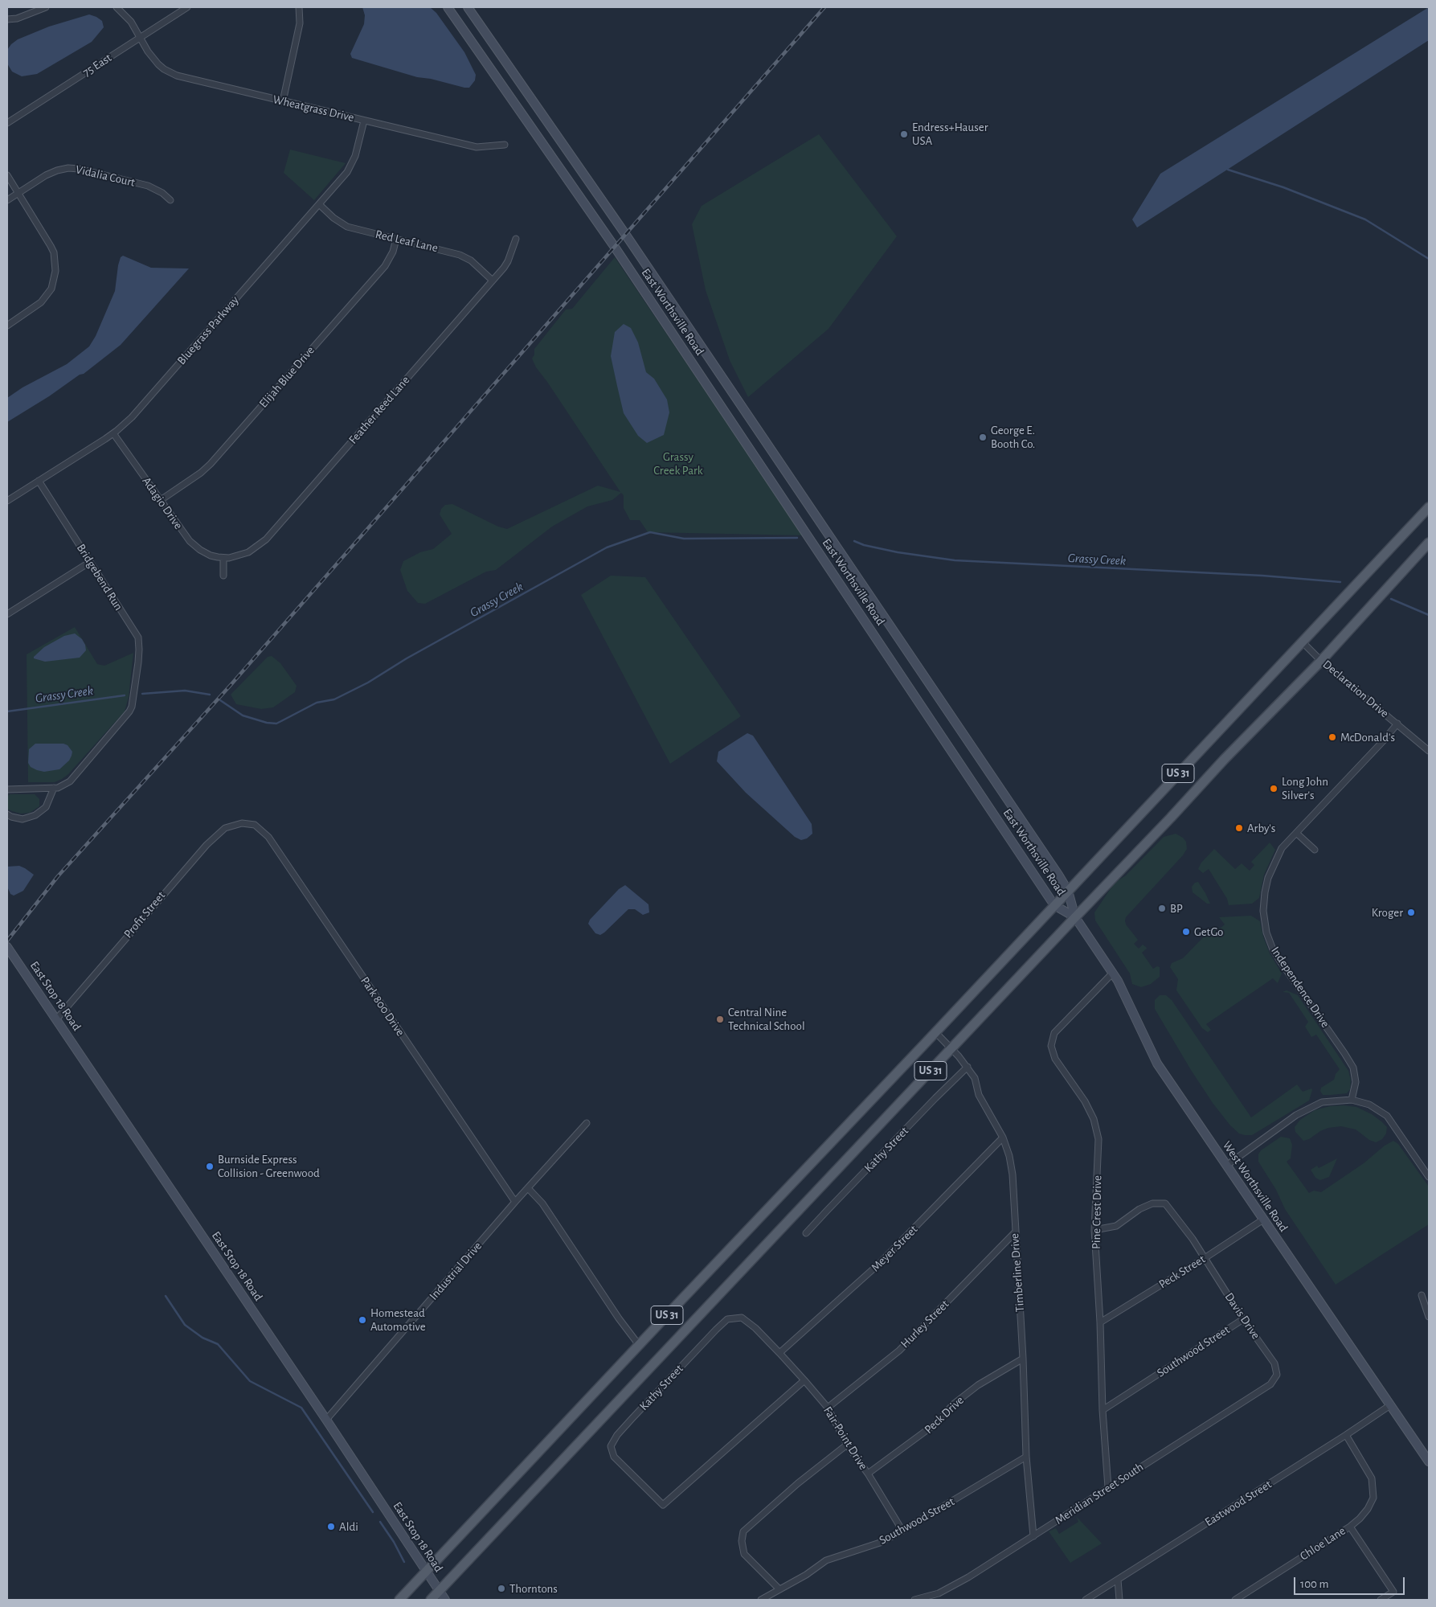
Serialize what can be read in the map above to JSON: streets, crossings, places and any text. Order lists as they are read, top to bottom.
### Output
{
  "streets": {
    "main road": [
      "East Worthsville Road",
      "US 31",
      "East Stop 18 Road",
      "West Worthsville Road"
    ],
    "street": [
      "75 East",
      "Wheatgrass Drive",
      "Vidalia Court",
      "Red Leaf Lane",
      "Bluegrass Parkway",
      "Elijah Blue Drive",
      "Feather Reed Lane",
      "Adagio Drive",
      "Bridgebend Run",
      "Declaration Drive",
      "Profit Street",
      "Independence Drive",
      "Park 800 Drive",
      "Kathy Street",
      "Pine Crest Drive",
      "Meyer Street",
      "Industrial Drive",
      "Peck Street",
      "Timberline Drive",
      "Davis Drive",
      "Hurley Street",
      "Southwood Street",
      "Peck Drive",
      "Fair-Point Drive",
      "Meridian Street South",
      "Eastwood Street",
      "Chloe Lane"
    ]
  },
  "crossings": [
    ["75 East", "Wheatgrass Drive"],
    ["Wheatgrass Drive", "Bluegrass Parkway"],
    ["Red Leaf Lane", "Bluegrass Parkway"],
    ["Red Leaf Lane", "Elijah Blue Drive"],
    ["Red Leaf Lane", "Feather Reed Lane"],
    ["East Worthsville Road", "US 31"],
    ["East Worthsville Road", "West Worthsville Road"],
    ["Bluegrass Parkway", "Adagio Drive"],
    ["Bluegrass Parkway", "Bridgebend Run"],
    ["Elijah Blue Drive", "Adagio Drive"],
    ["Feather Reed Lane", "Adagio Drive"],
    ["Declaration Drive", "US 31"],
    ["Declaration Drive", "Independence Drive"],
    ["US 31", "East Stop 18 Road"],
    ["US 31", "West Worthsville Road"],
    ["US 31", "Timberline Drive"],
    ["Profit Street", "East Stop 18 Road"],
    ["Profit Street", "Park 800 Drive"],
    ["East Stop 18 Road", "Industrial Drive"],
    ["Park 800 Drive", "Industrial Drive"],
    ["Kathy Street", "Meyer Street"],
    ["Kathy Street", "Timberline Drive"],
    ["Kathy Street", "Fair-Point Drive"],
    ["West Worthsville Road", "Pine Crest Drive"],
    ["West Worthsville Road", "Peck Street"],
    ["West Worthsville Road", "Eastwood Street"],
    ["Pine Crest Drive", "Peck Street"],
    ["Pine Crest Drive", "Southwood Street"],
    ["Pine Crest Drive", "Meridian Street South"],
    ["Meyer Street", "Timberline Drive"],
    ["Meyer Street", "Fair-Point Drive"],
    ["Peck Street", "Davis Drive"],
    ["Timberline Drive", "Hurley Street"],
    ["Timberline Drive", "Southwood Street"],
    ["Timberline Drive", "Peck Drive"],
    ["Timberline Drive", "Meridian Street South"],
    ["Davis Drive", "Southwood Street"],
    ["Davis Drive", "Meridian Street South"],
    ["Hurley Street", "Fair-Point Drive"],
    ["Southwood Street", "Fair-Point Drive"],
    ["Peck Drive", "Fair-Point Drive"],
    ["Eastwood Street", "Chloe Lane"]
  ],
  "water": ["Grassy Creek"],
  "parks": ["Grassy Creek Park"],
  "places": [
    "Endress+Hauser USA",
    "George E. Booth Co.",
    "McDonald's",
    "Long John Silver's",
    "Arby's",
    "BP",
    "Kroger",
    "GetGo",
    "Central Nine Technical School",
    "Burnside Express Collision - Greenwood",
    "Homestead Automotive",
    "Aldi",
    "Thorntons"
  ],
  "scale_bar": "100 m"
}
